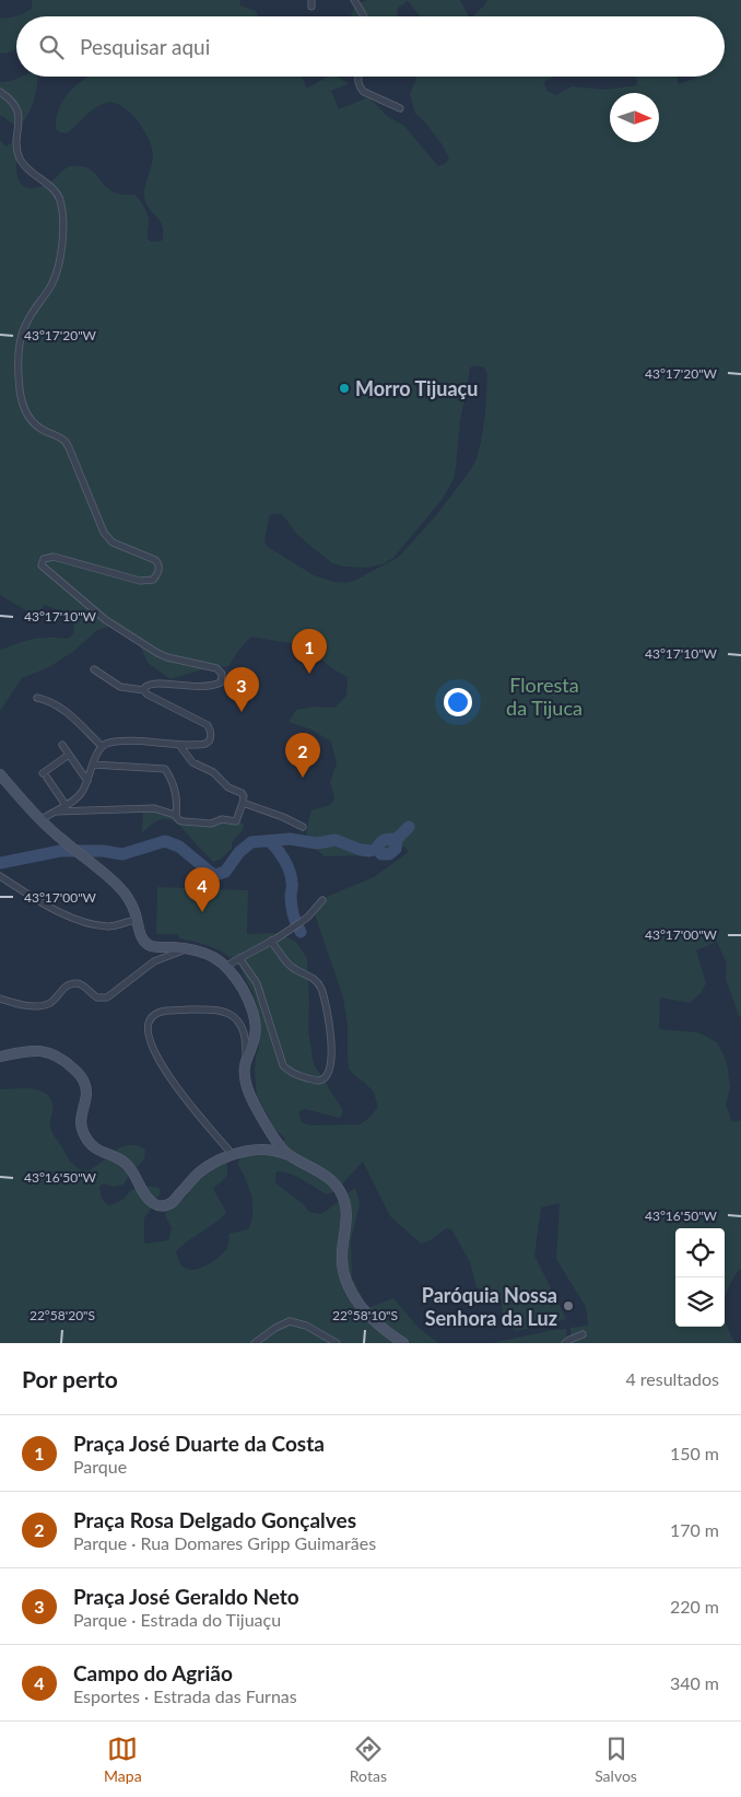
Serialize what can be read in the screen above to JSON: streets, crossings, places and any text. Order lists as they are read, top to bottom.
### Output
{
  "parks": ["Floresta da Tijuca"],
  "places": ["Morro Tijuaçu", "Paróquia Nossa Senhora da Luz"],
  "north": "right",
  "page": {
    "search": "Pesquisar aqui",
    "pins": [
      "1",
      "3",
      "2",
      "4"
    ],
    "heading": ["Por perto", "4 resultados"],
    "list": [
      {
        "mark": "1",
        "name": "Praça José Duarte da Costa",
        "note": "Parque",
        "value": "150 m"
      },
      {
        "mark": "2",
        "name": "Praça Rosa Delgado Gonçalves",
        "note": "Parque · Rua Domares Gripp Guimarães",
        "value": "170 m"
      },
      {
        "mark": "3",
        "name": "Praça José Geraldo Neto",
        "note": "Parque · Estrada do Tijuaçu",
        "value": "220 m"
      },
      {
        "mark": "4",
        "name": "Campo do Agrião",
        "note": "Esportes · Estrada das Furnas",
        "value": "340 m"
      }
    ],
    "nav": ["Mapa", "Rotas", "Salvos"]
  },
  "coordinates": [
    "43°17'20\"W",
    "43°17'10\"W",
    "43°17'00\"W",
    "43°16'50\"W",
    "22°58'20\"S",
    "22°58'10\"S"
  ]
}
